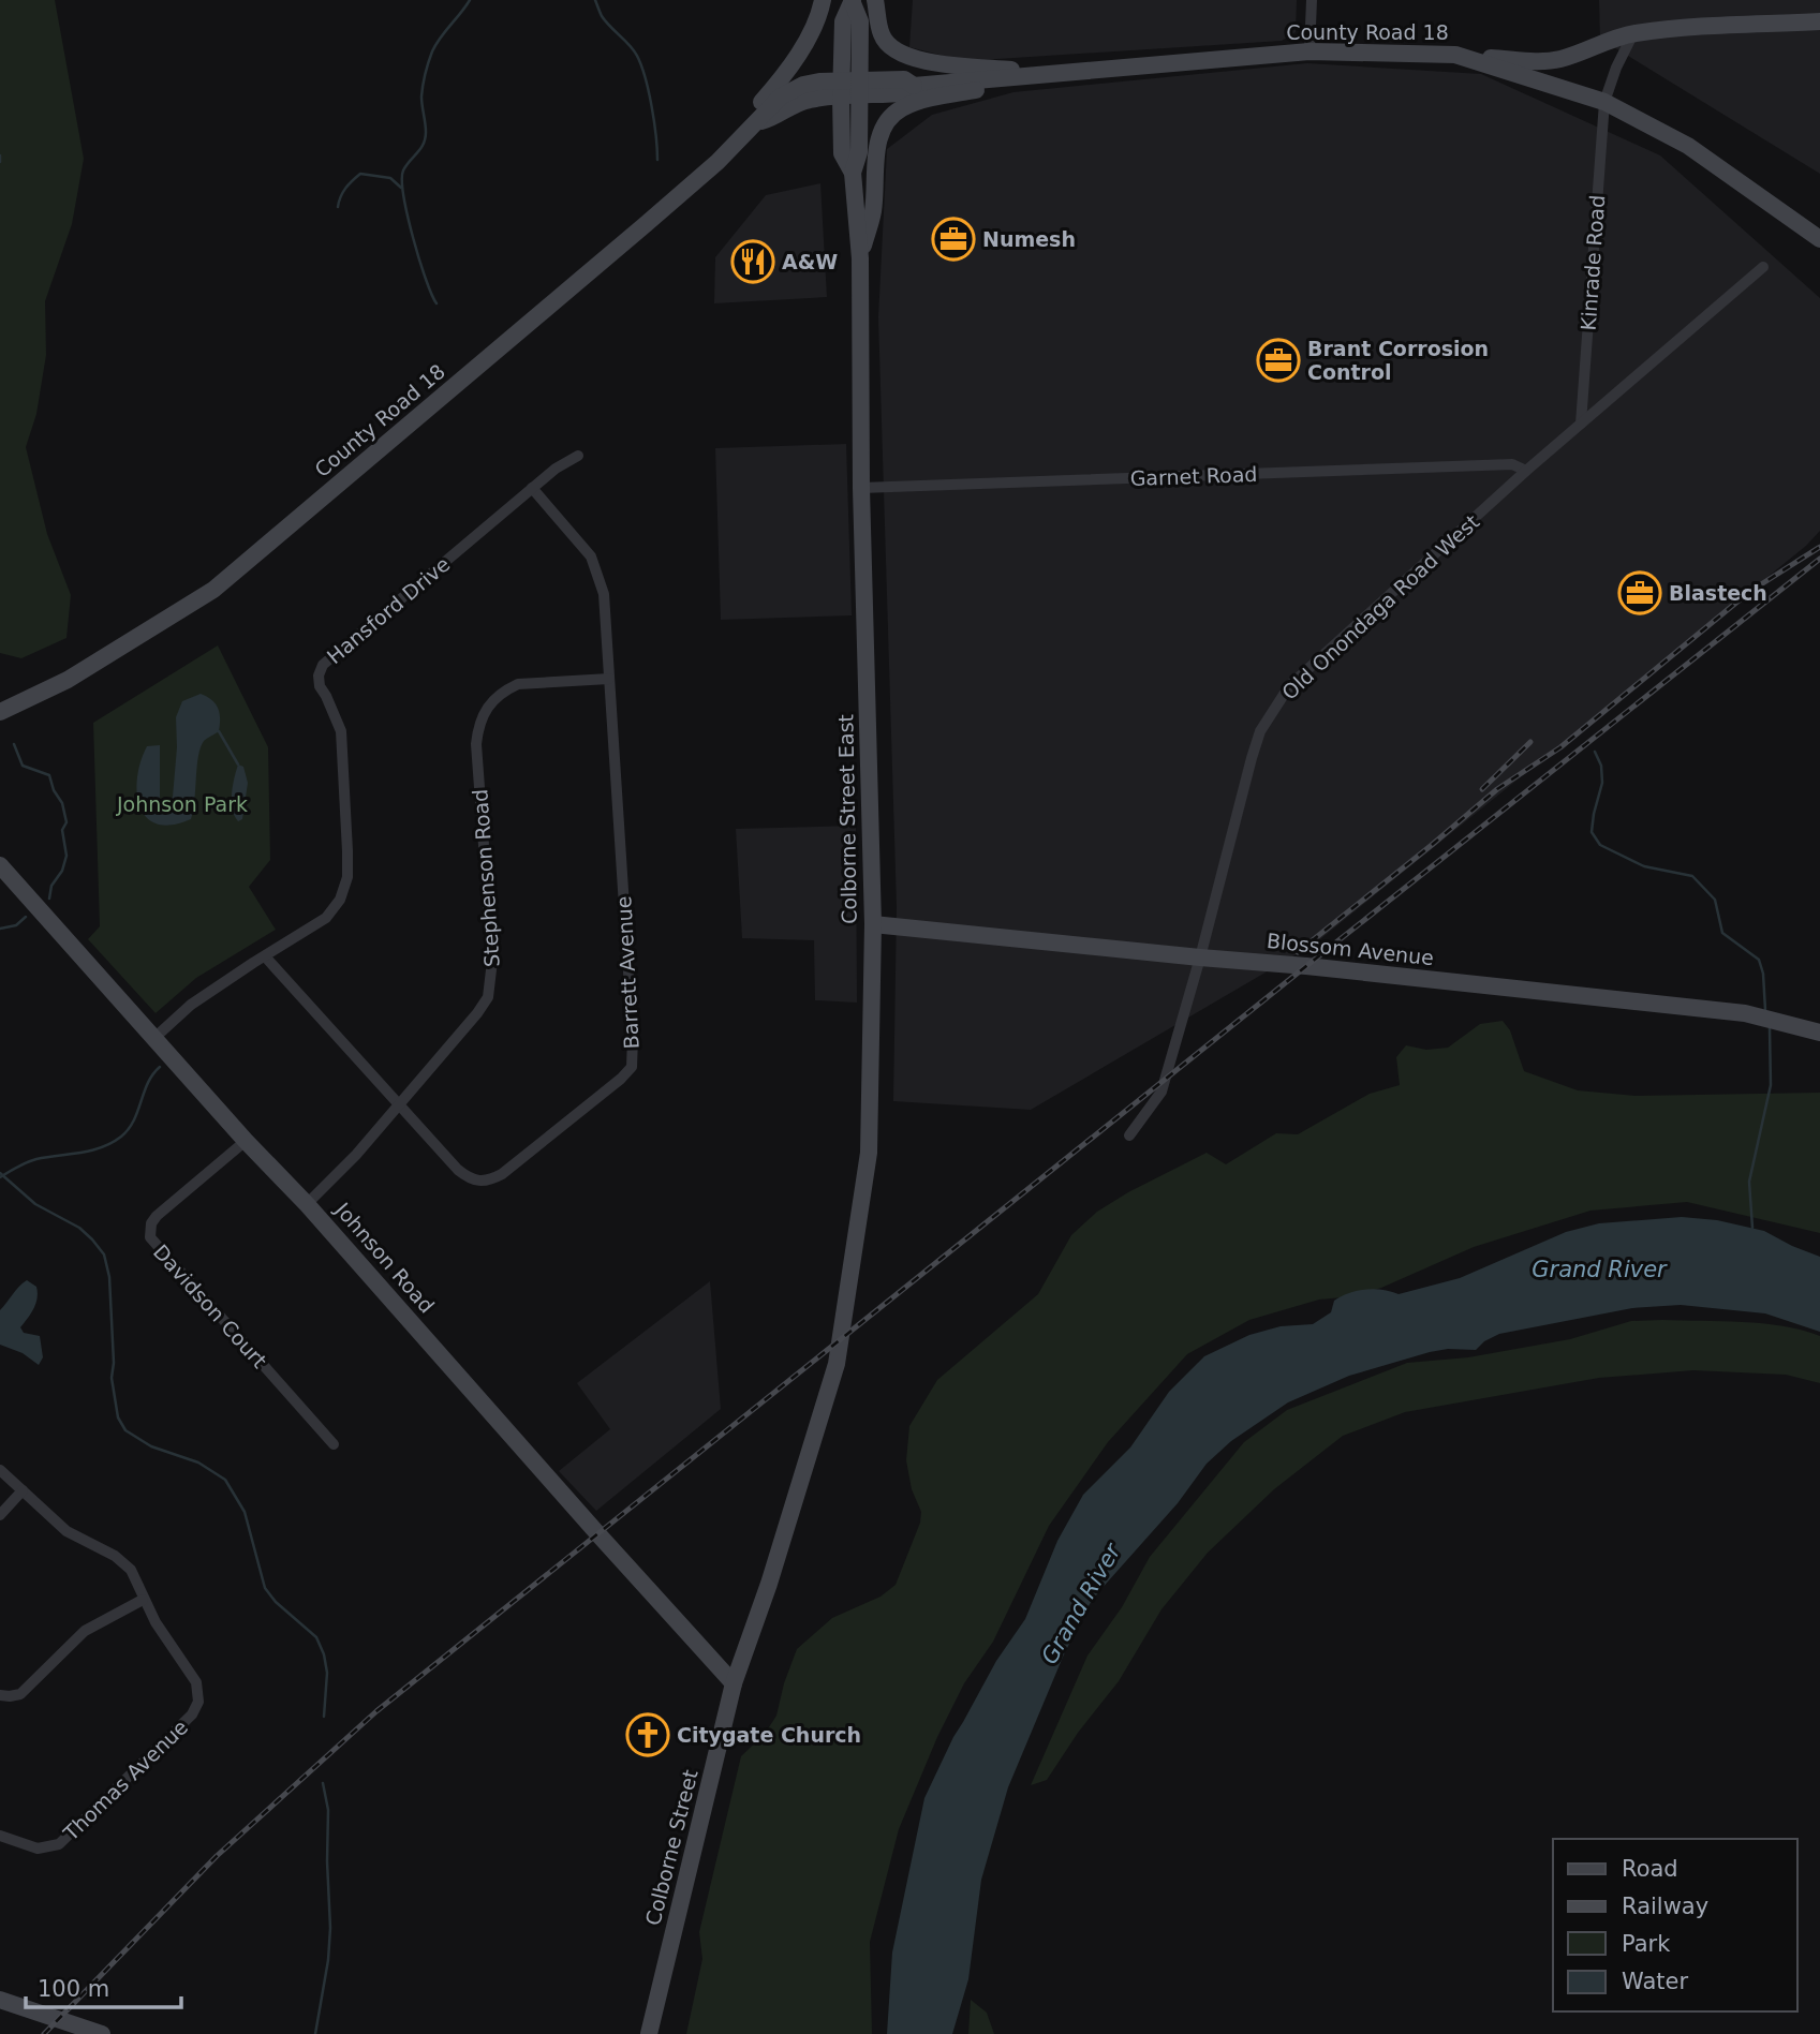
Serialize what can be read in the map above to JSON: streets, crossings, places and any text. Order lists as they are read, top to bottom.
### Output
{
  "streets": {
    "main road": [
      "County Road 18",
      "Colborne Street East",
      "Blossom Avenue",
      "Johnson Road",
      "Colborne Street"
    ],
    "street": [
      "Kinrade Road",
      "Garnet Road",
      "Old Onondaga Road West",
      "Hansford Drive",
      "Stephenson Road",
      "Barrett Avenue",
      "Davidson Court",
      "Thomas Avenue"
    ]
  },
  "crossings": [
    ["County Road 18", "Kinrade Road"],
    ["County Road 18", "Colborne Street East"],
    ["Kinrade Road", "Old Onondaga Road West"],
    ["Garnet Road", "Old Onondaga Road West"],
    ["Garnet Road", "Colborne Street East"],
    ["Old Onondaga Road West", "Blossom Avenue"],
    ["Hansford Drive", "Barrett Avenue"],
    ["Hansford Drive", "Johnson Road"],
    ["Colborne Street East", "Blossom Avenue"],
    ["Colborne Street East", "Colborne Street"],
    ["Stephenson Road", "Barrett Avenue"],
    ["Stephenson Road", "Johnson Road"],
    ["Johnson Road", "Davidson Court"],
    ["Johnson Road", "Colborne Street"]
  ],
  "water": ["Grand River"],
  "parks": ["Johnson Park"],
  "places": {
    "office": ["Numesh", "Brant Corrosion Control", "Blastech"],
    "restaurant": ["A&W"],
    "church": ["Citygate Church"]
  },
  "legend": [
    "Road",
    "Railway",
    "Park",
    "Water"
  ],
  "scale_bar": "100 m"
}
